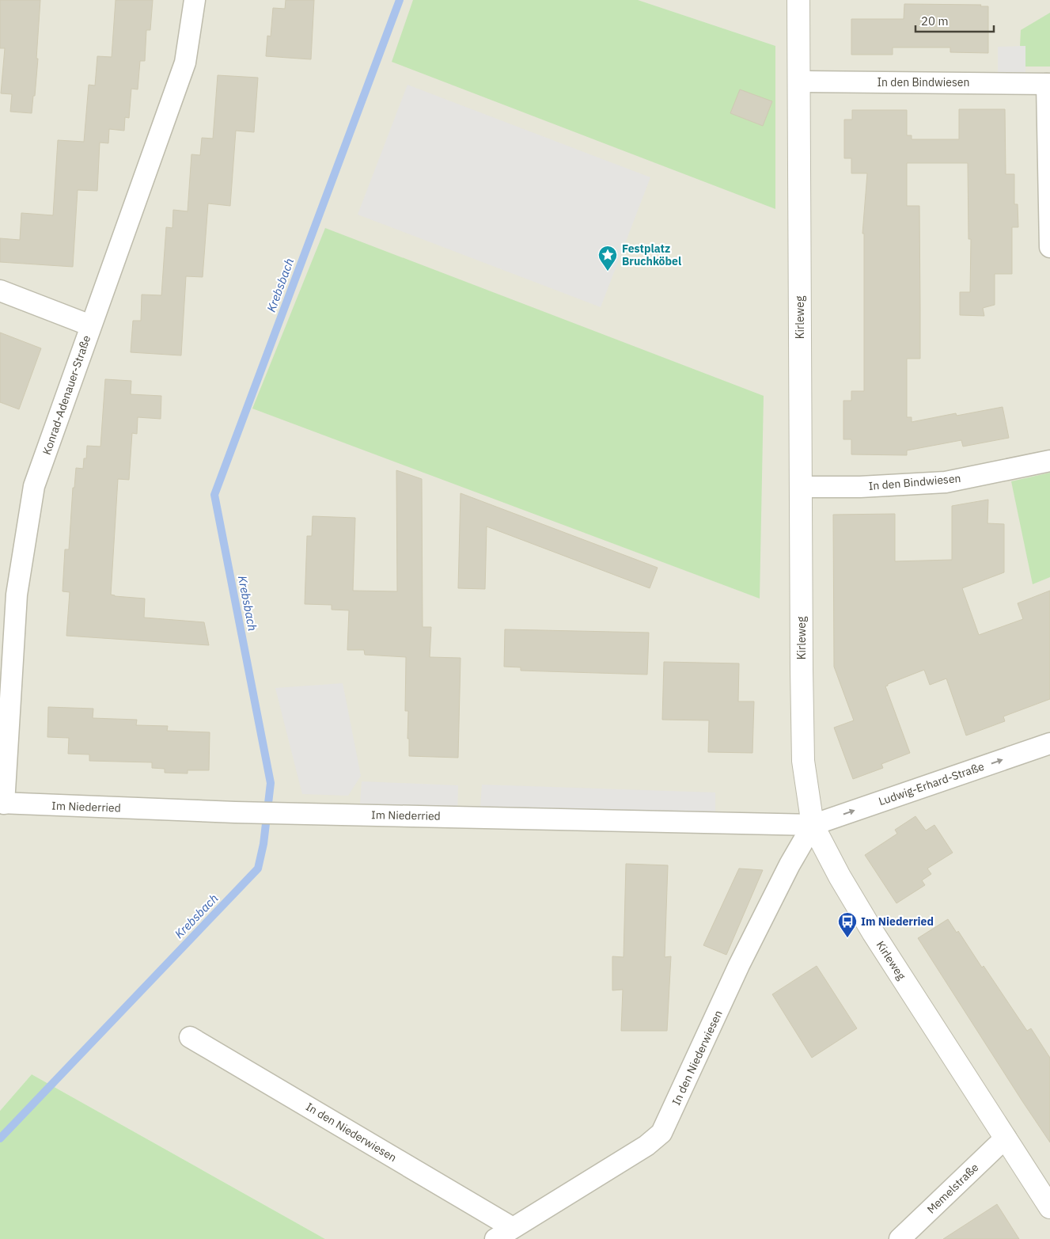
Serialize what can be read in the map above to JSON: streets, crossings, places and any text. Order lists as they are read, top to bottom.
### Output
{
  "streets": {
    "street": [
      "In den Bindwiesen",
      "Kirleweg",
      "Konrad-Adenauer-Straße",
      "Ludwig-Erhard-Straße",
      "Im Niederried",
      "In den Niederwiesen",
      "Memelstraße"
    ]
  },
  "crossings": [
    ["In den Bindwiesen", "Kirleweg"],
    ["Kirleweg", "Ludwig-Erhard-Straße"],
    ["Kirleweg", "Im Niederried"],
    ["Kirleweg", "In den Niederwiesen"],
    ["Kirleweg", "Memelstraße"],
    ["Konrad-Adenauer-Straße", "Im Niederried"],
    ["Ludwig-Erhard-Straße", "Im Niederried"],
    ["Ludwig-Erhard-Straße", "In den Niederwiesen"],
    ["Im Niederried", "In den Niederwiesen"]
  ],
  "one_way": ["Ludwig-Erhard-Straße"],
  "water": ["Krebsbach"],
  "places": {
    "place": ["Festplatz Bruchköbel"],
    "bus stop": ["Im Niederried"]
  },
  "scale_bar": "20 m"
}
